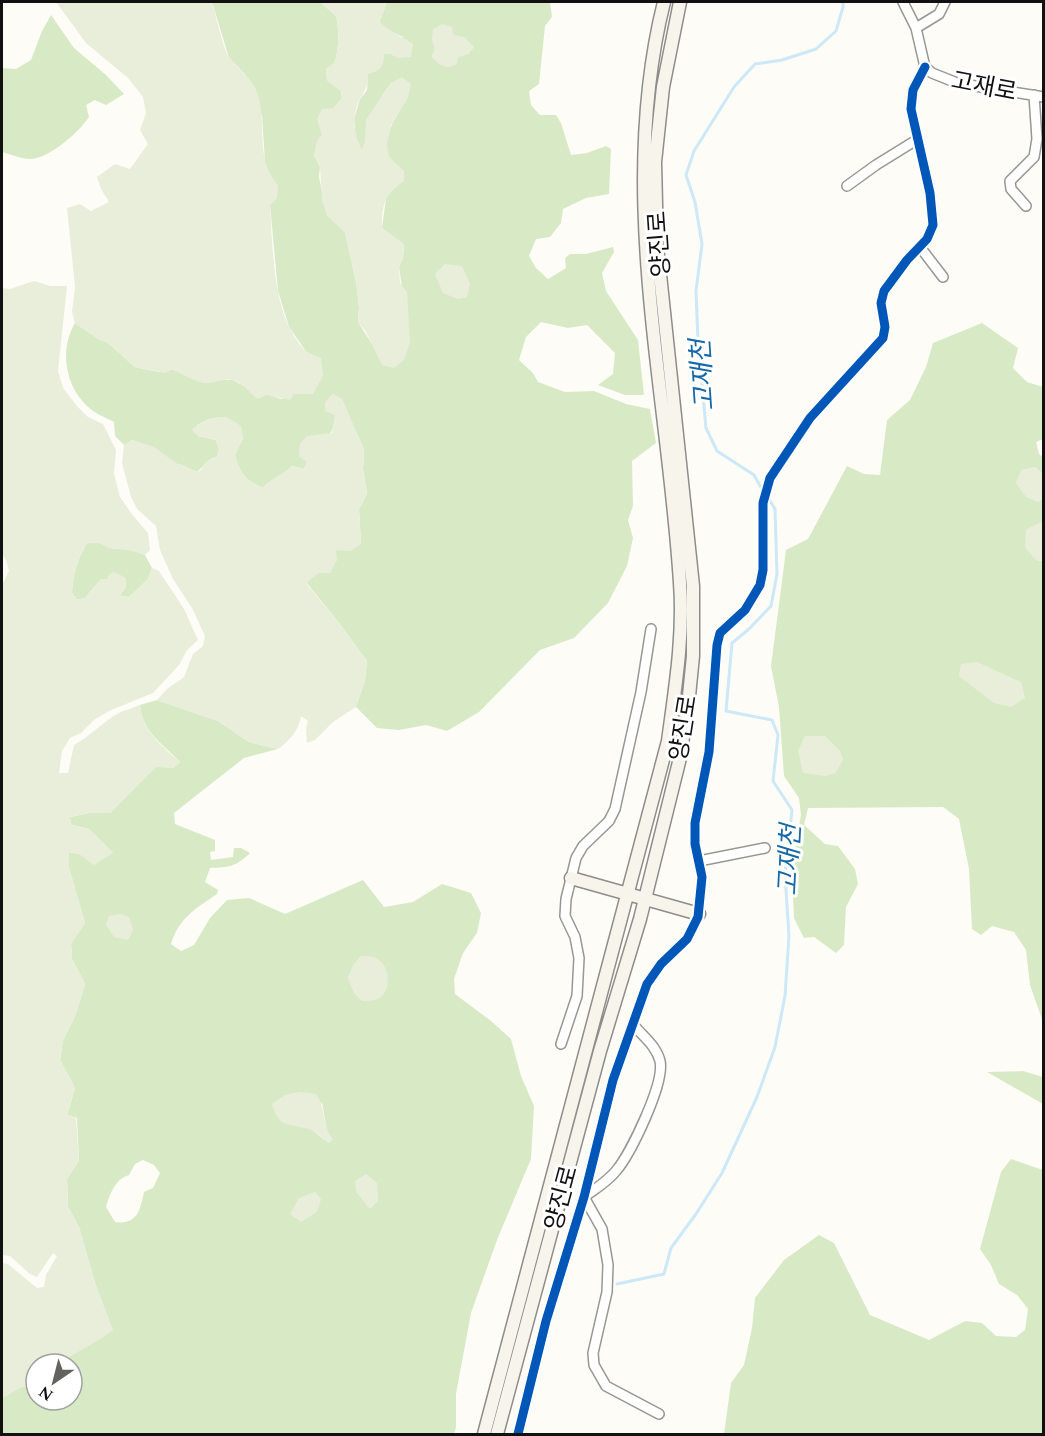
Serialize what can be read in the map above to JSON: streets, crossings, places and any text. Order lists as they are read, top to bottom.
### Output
{
  "streets": {
    "main road": ["양진로"],
    "street": ["고재로"]
  },
  "water": ["고재천"],
  "north": "bottom left"
}
